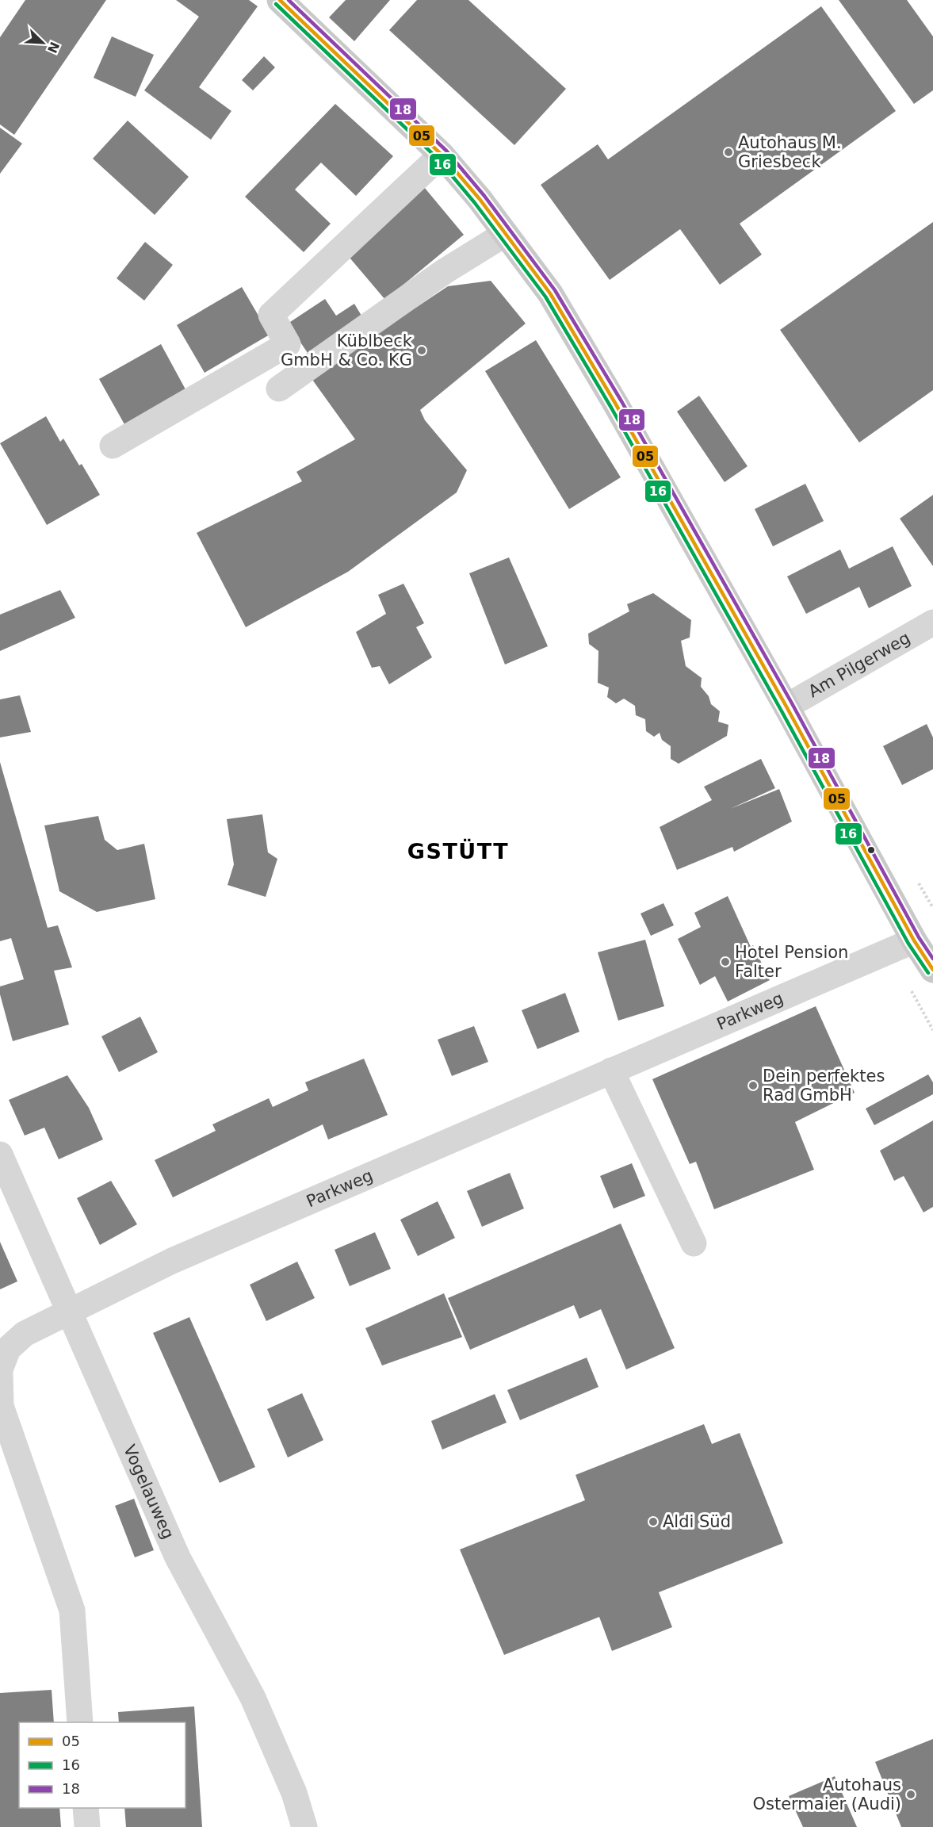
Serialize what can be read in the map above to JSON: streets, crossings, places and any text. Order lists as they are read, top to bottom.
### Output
{
  "streets": {
    "street": ["Am Pilgerweg", "Parkweg", "Vogelauweg"]
  },
  "crossings": [
    ["Parkweg", "Vogelauweg"]
  ],
  "districts": ["GSTÜTT"],
  "places": [
    "Autohaus M. Griesbeck",
    "Küblbeck GmbH & Co. KG",
    "Hotel Pension Falter",
    "Dein perfektes Rad GmbH",
    "Aldi Süd",
    "Autohaus Ostermaier (Audi)"
  ],
  "lines": ["transit line 05", "transit line 18", "transit line 16"],
  "legend": ["05", "16", "18"],
  "north": "bottom right"
}
